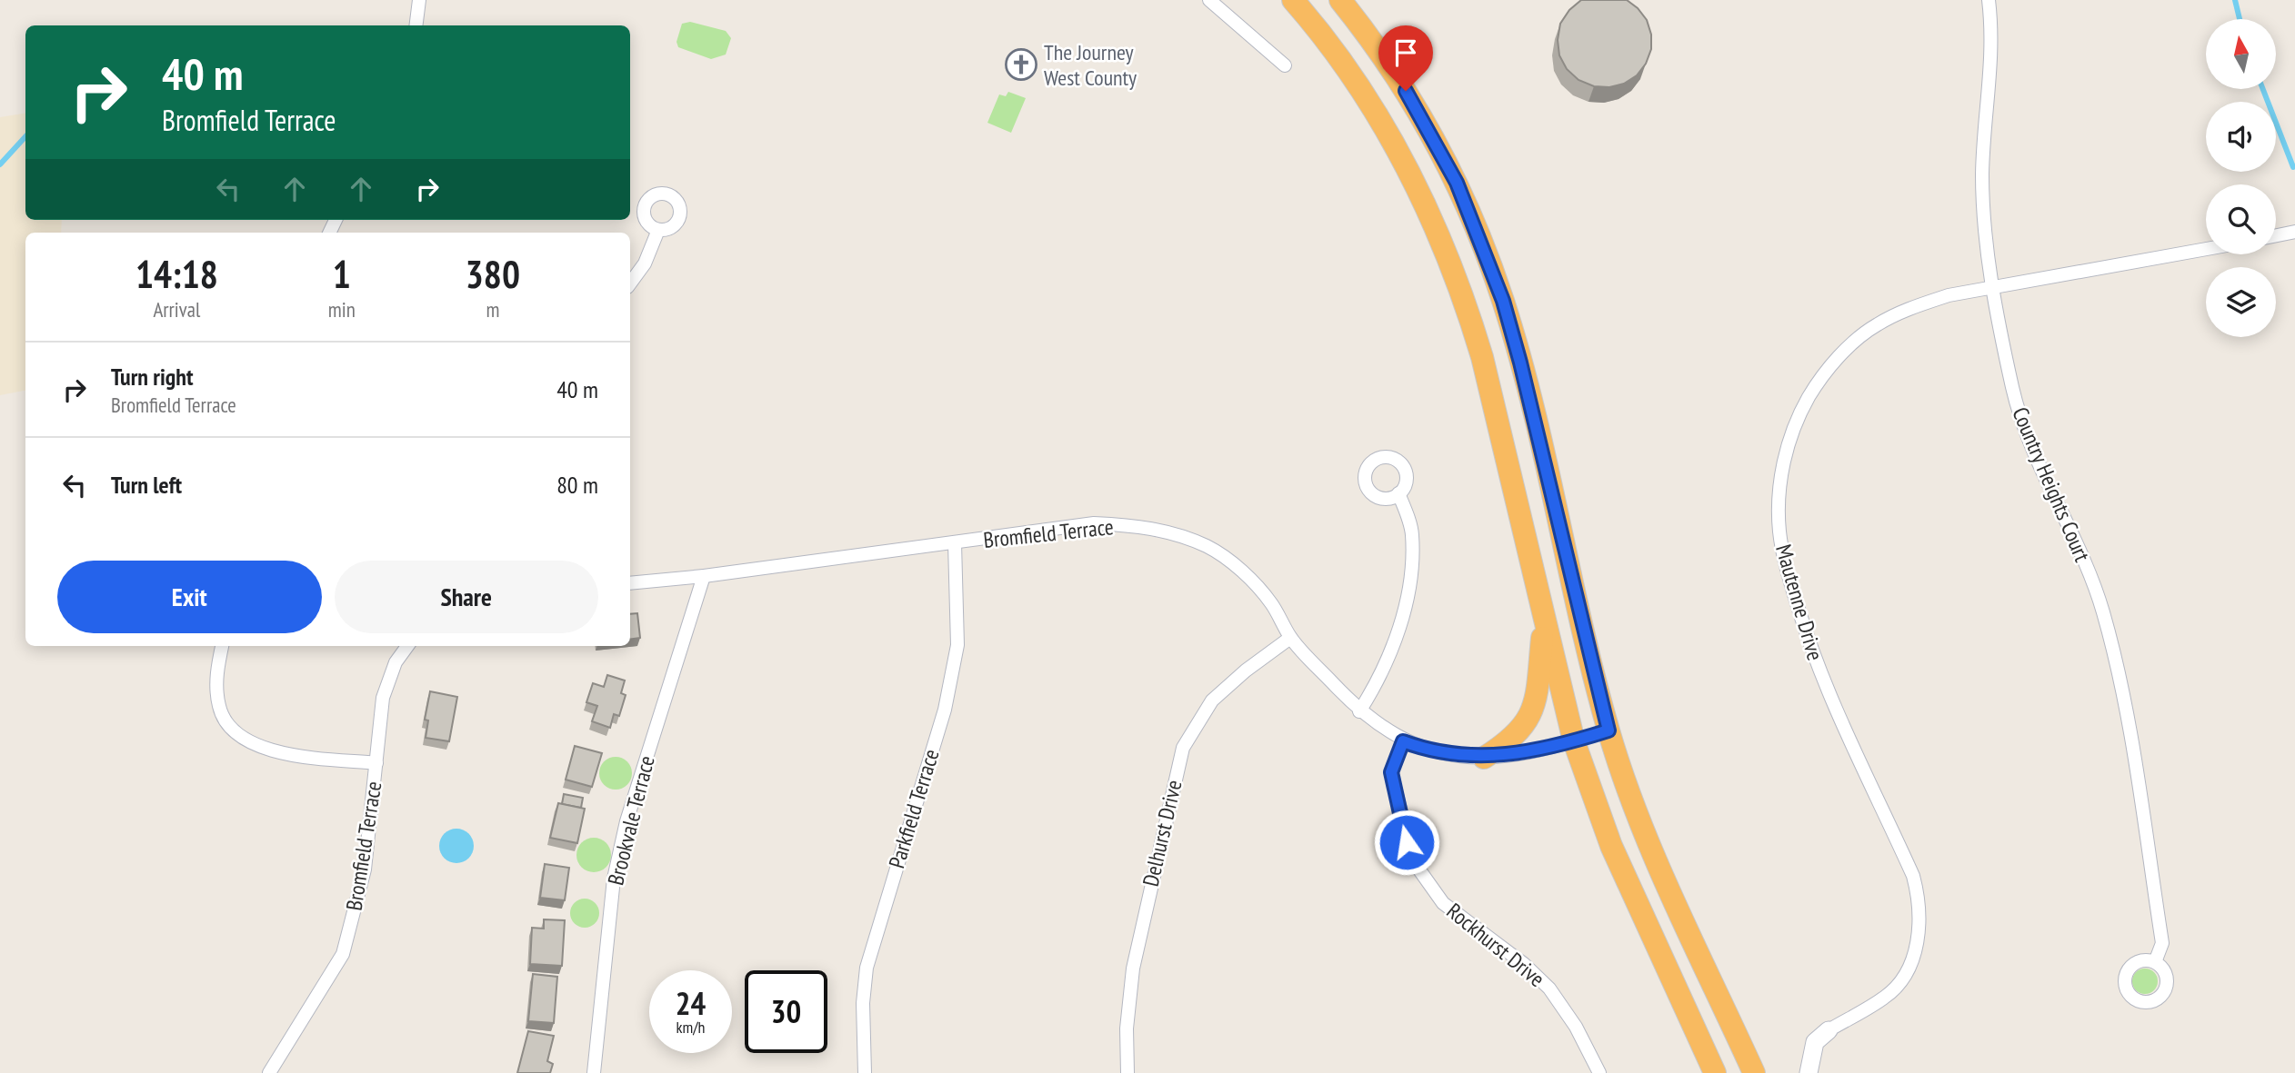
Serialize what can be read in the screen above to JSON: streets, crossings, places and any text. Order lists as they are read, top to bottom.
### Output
{
  "streets": {
    "street": [
      "Country Heights Court",
      "Bromfield Terrace",
      "Mautenne Drive",
      "Parkfield Terrace",
      "Brookvale Terrace",
      "Delhurst Drive",
      "Rockhurst Drive"
    ]
  },
  "crossings": [
    ["Country Heights Court", "Mautenne Drive"],
    ["Bromfield Terrace", "Parkfield Terrace"],
    ["Bromfield Terrace", "Brookvale Terrace"],
    ["Bromfield Terrace", "Delhurst Drive"],
    ["Bromfield Terrace", "Rockhurst Drive"]
  ],
  "places": {
    "church": ["The Journey West County"]
  },
  "north": "top",
  "page": {
    "turn": ["40 m", "Bromfield Terrace"],
    "eta": [
      "14:18",
      "Arrival",
      "1",
      "min",
      "380",
      "m"
    ],
    "list": [
      {
        "name": "Turn right",
        "note": "Bromfield Terrace",
        "value": "40 m"
      },
      {
        "name": "Turn left",
        "value": "80 m"
      }
    ],
    "buttons": ["Exit", "Share"],
    "speed": "24 km/h",
    "limit": "30"
  }
}
